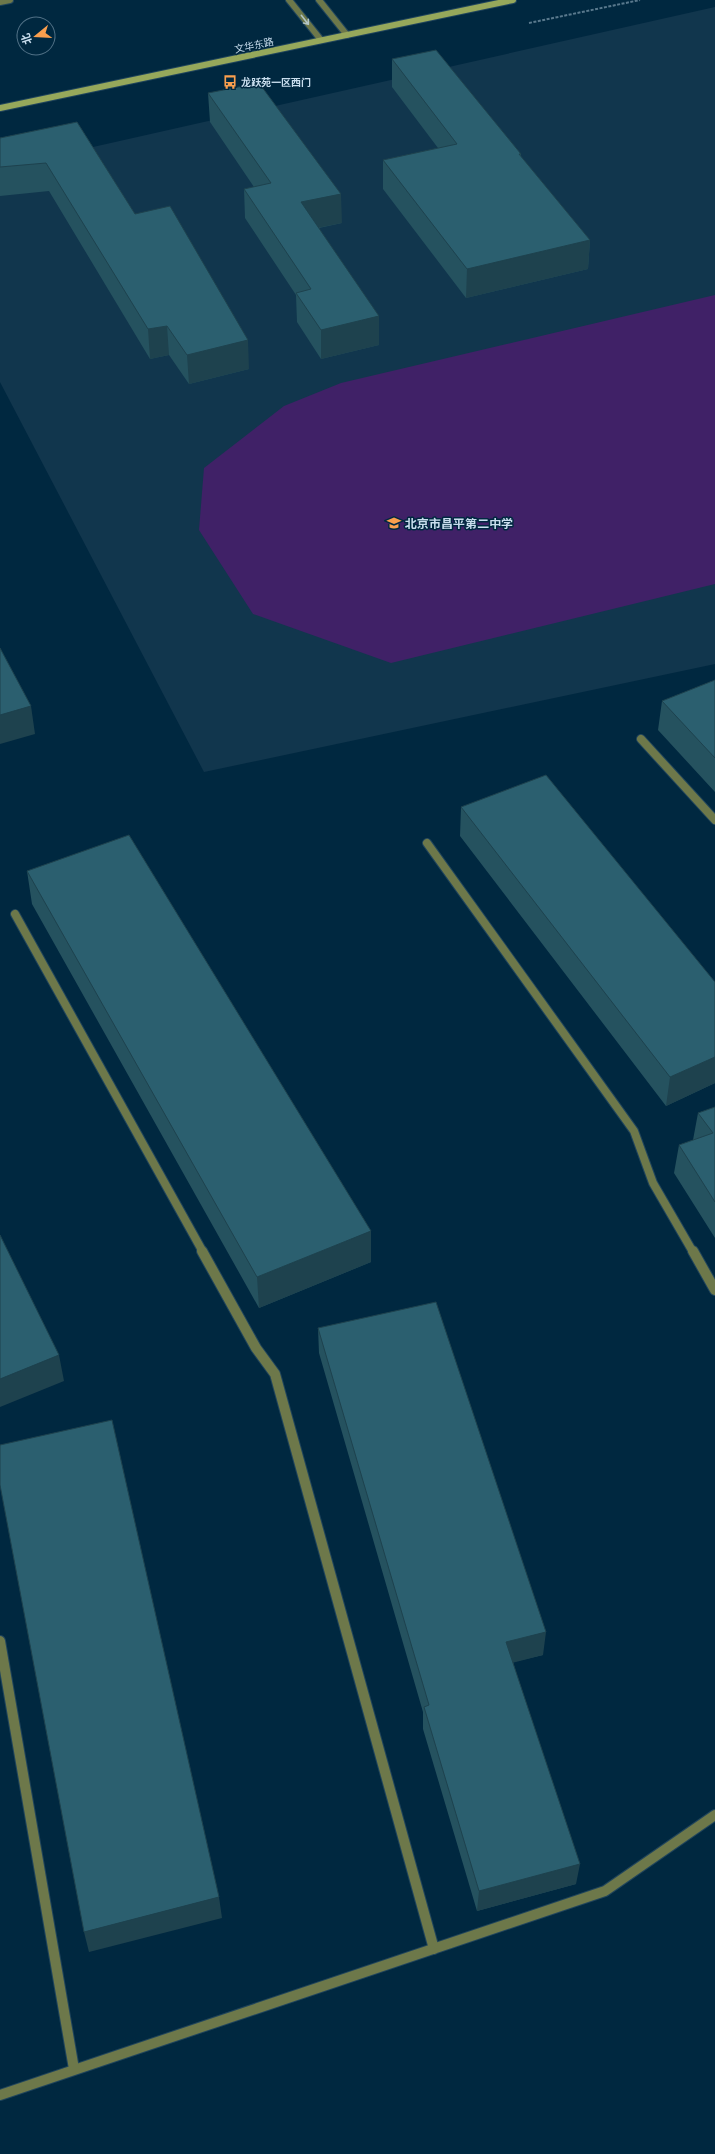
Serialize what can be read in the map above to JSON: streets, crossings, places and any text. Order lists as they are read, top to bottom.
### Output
{
  "streets": {
    "street": ["文华东路"]
  },
  "places": {
    "bus stop": ["龙跃苑一区西门"],
    "school or university": ["北京市昌平第二中学"]
  },
  "north": "left"
}
